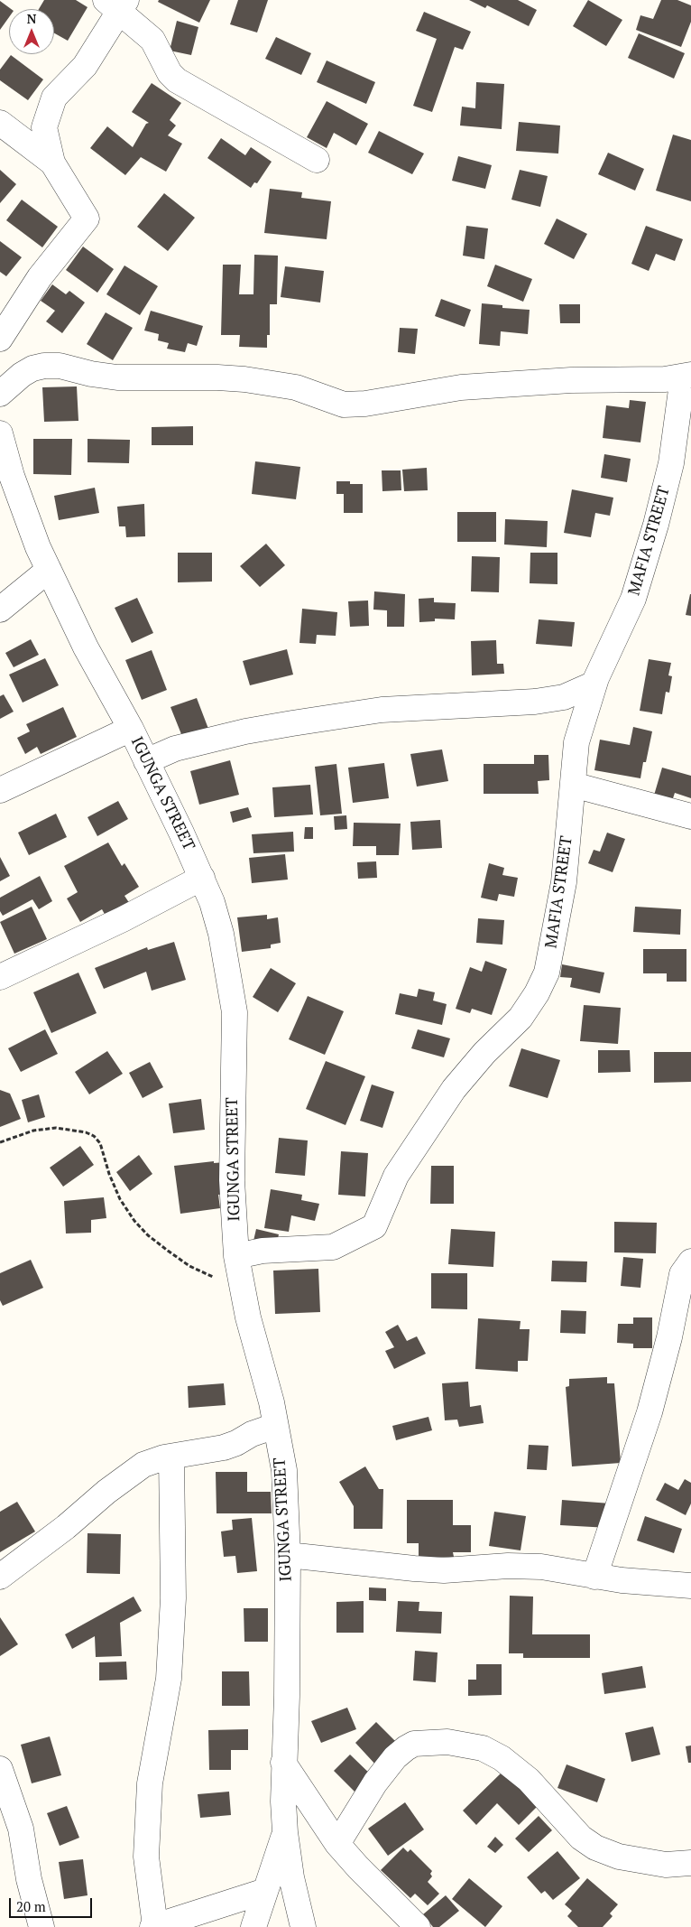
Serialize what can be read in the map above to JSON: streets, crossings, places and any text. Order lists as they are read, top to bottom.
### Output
{
  "streets": {
    "street": ["MAFIA STREET", "IGUNGA STREET"]
  },
  "crossings": [
    ["MAFIA STREET", "IGUNGA STREET"]
  ],
  "scale_bar": "20 m",
  "north": "top"
}
